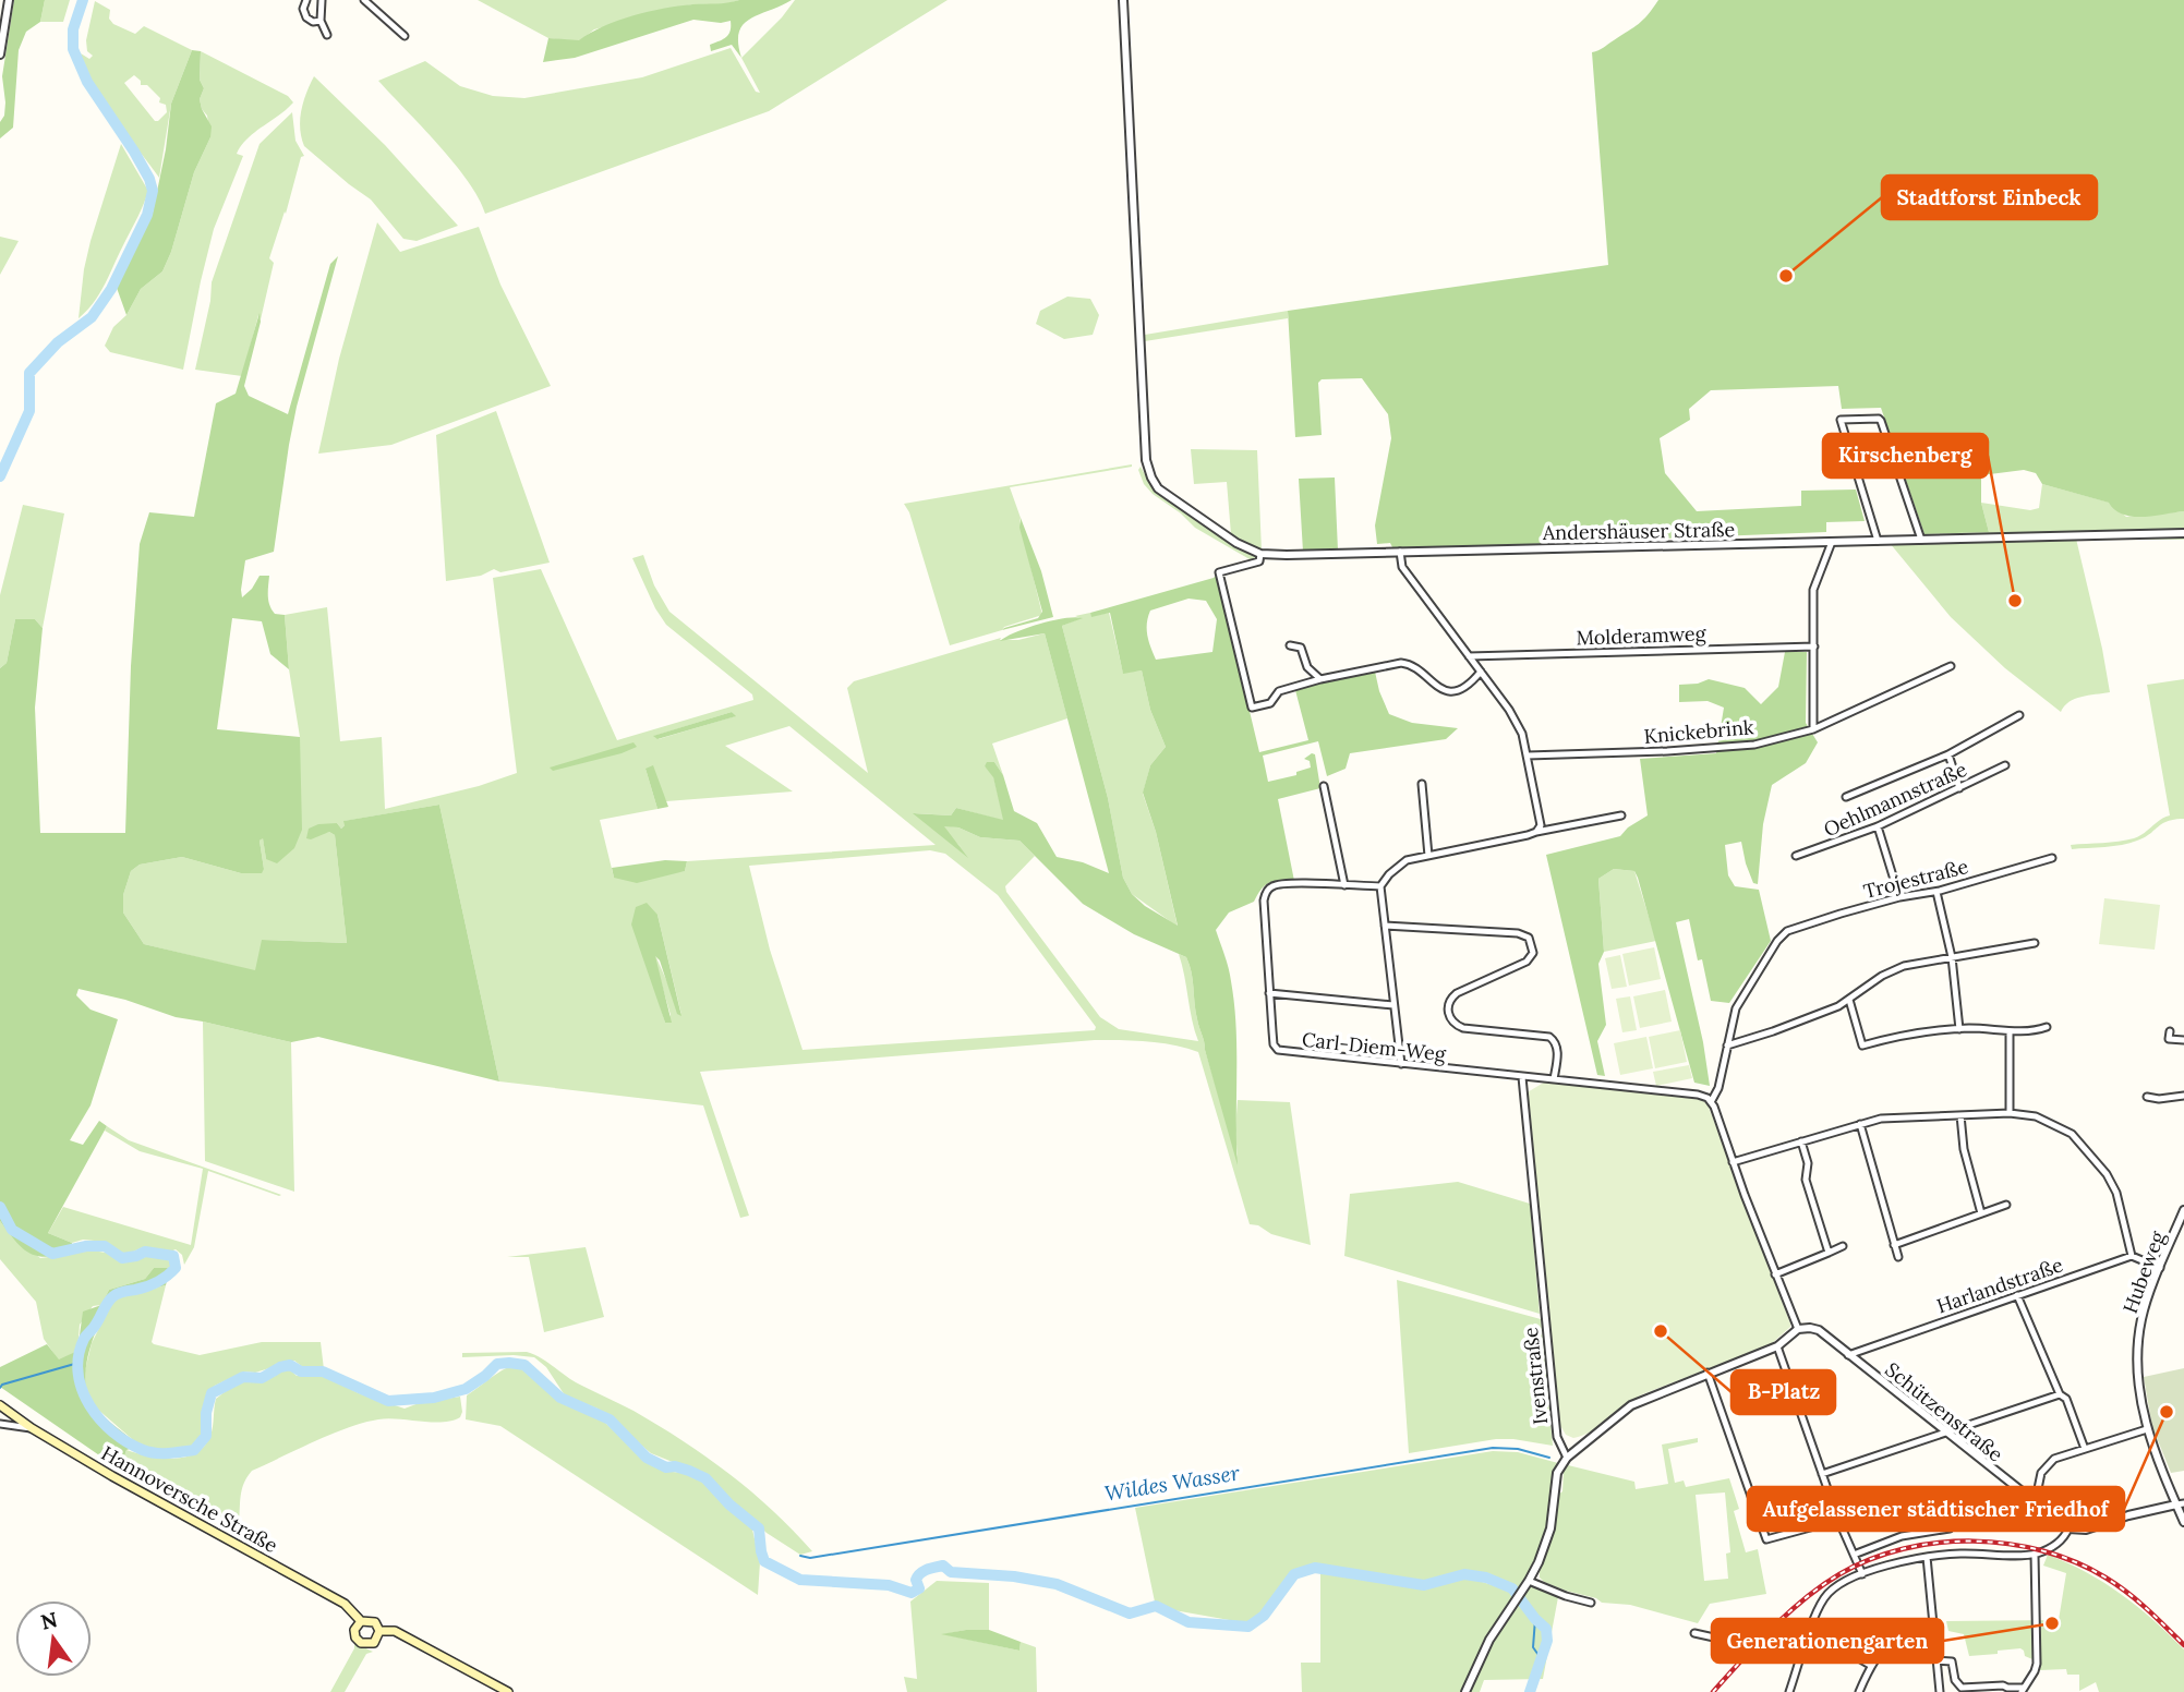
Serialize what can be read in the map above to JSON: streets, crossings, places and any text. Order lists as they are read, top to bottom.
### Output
{
  "streets": {
    "main road": ["Hannoversche Straße"],
    "street": [
      "Andershäuser Straße",
      "Molderamweg",
      "Knickebrink",
      "Oehlmannstraße",
      "Trojestraße",
      "Carl-Diem-Weg",
      "Hubeweg",
      "Harlandstraße",
      "Ivenstraße",
      "Schützenstraße"
    ]
  },
  "crossings": [
    ["Carl-Diem-Weg", "Ivenstraße"],
    ["Harlandstraße", "Schützenstraße"]
  ],
  "water": ["Wildes Wasser"],
  "places": [
    "Stadtforst Einbeck",
    "Kirschenberg",
    "B-Platz",
    "Aufgelassener städtischer Friedhof",
    "Generationengarten"
  ],
  "north": "top"
}
